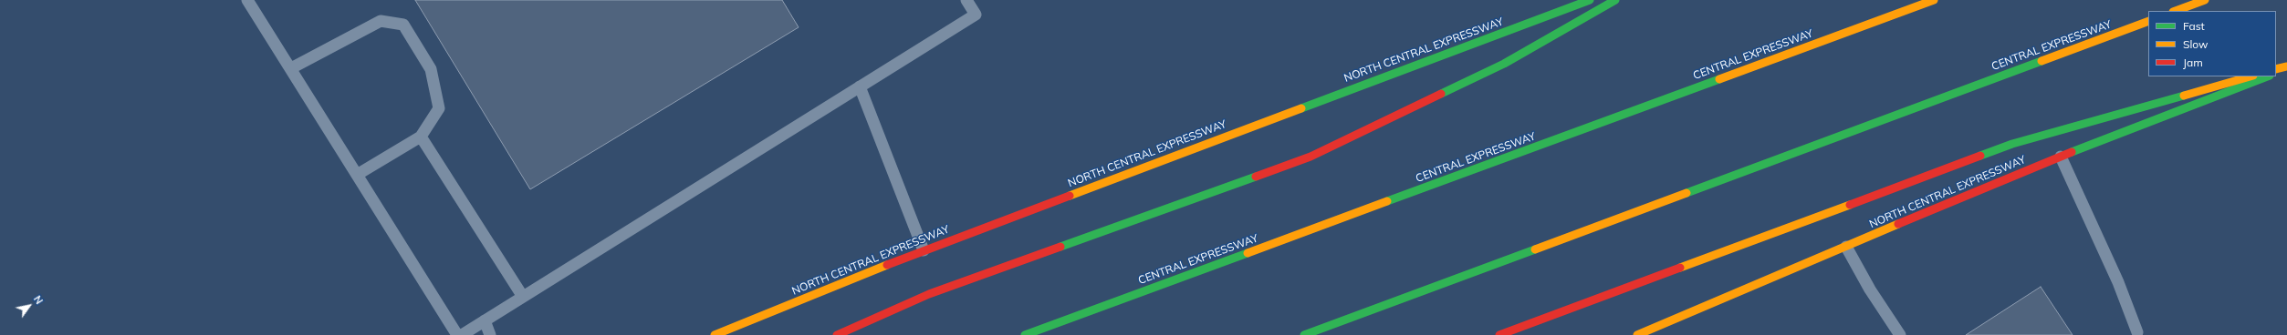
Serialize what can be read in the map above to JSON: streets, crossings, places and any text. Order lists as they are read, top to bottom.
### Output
{
  "streets": {
    "main road": ["CENTRAL EXPRESSWAY", "NORTH CENTRAL EXPRESSWAY"]
  },
  "legend": ["Fast", "Slow", "Jam"],
  "north": "top right"
}
